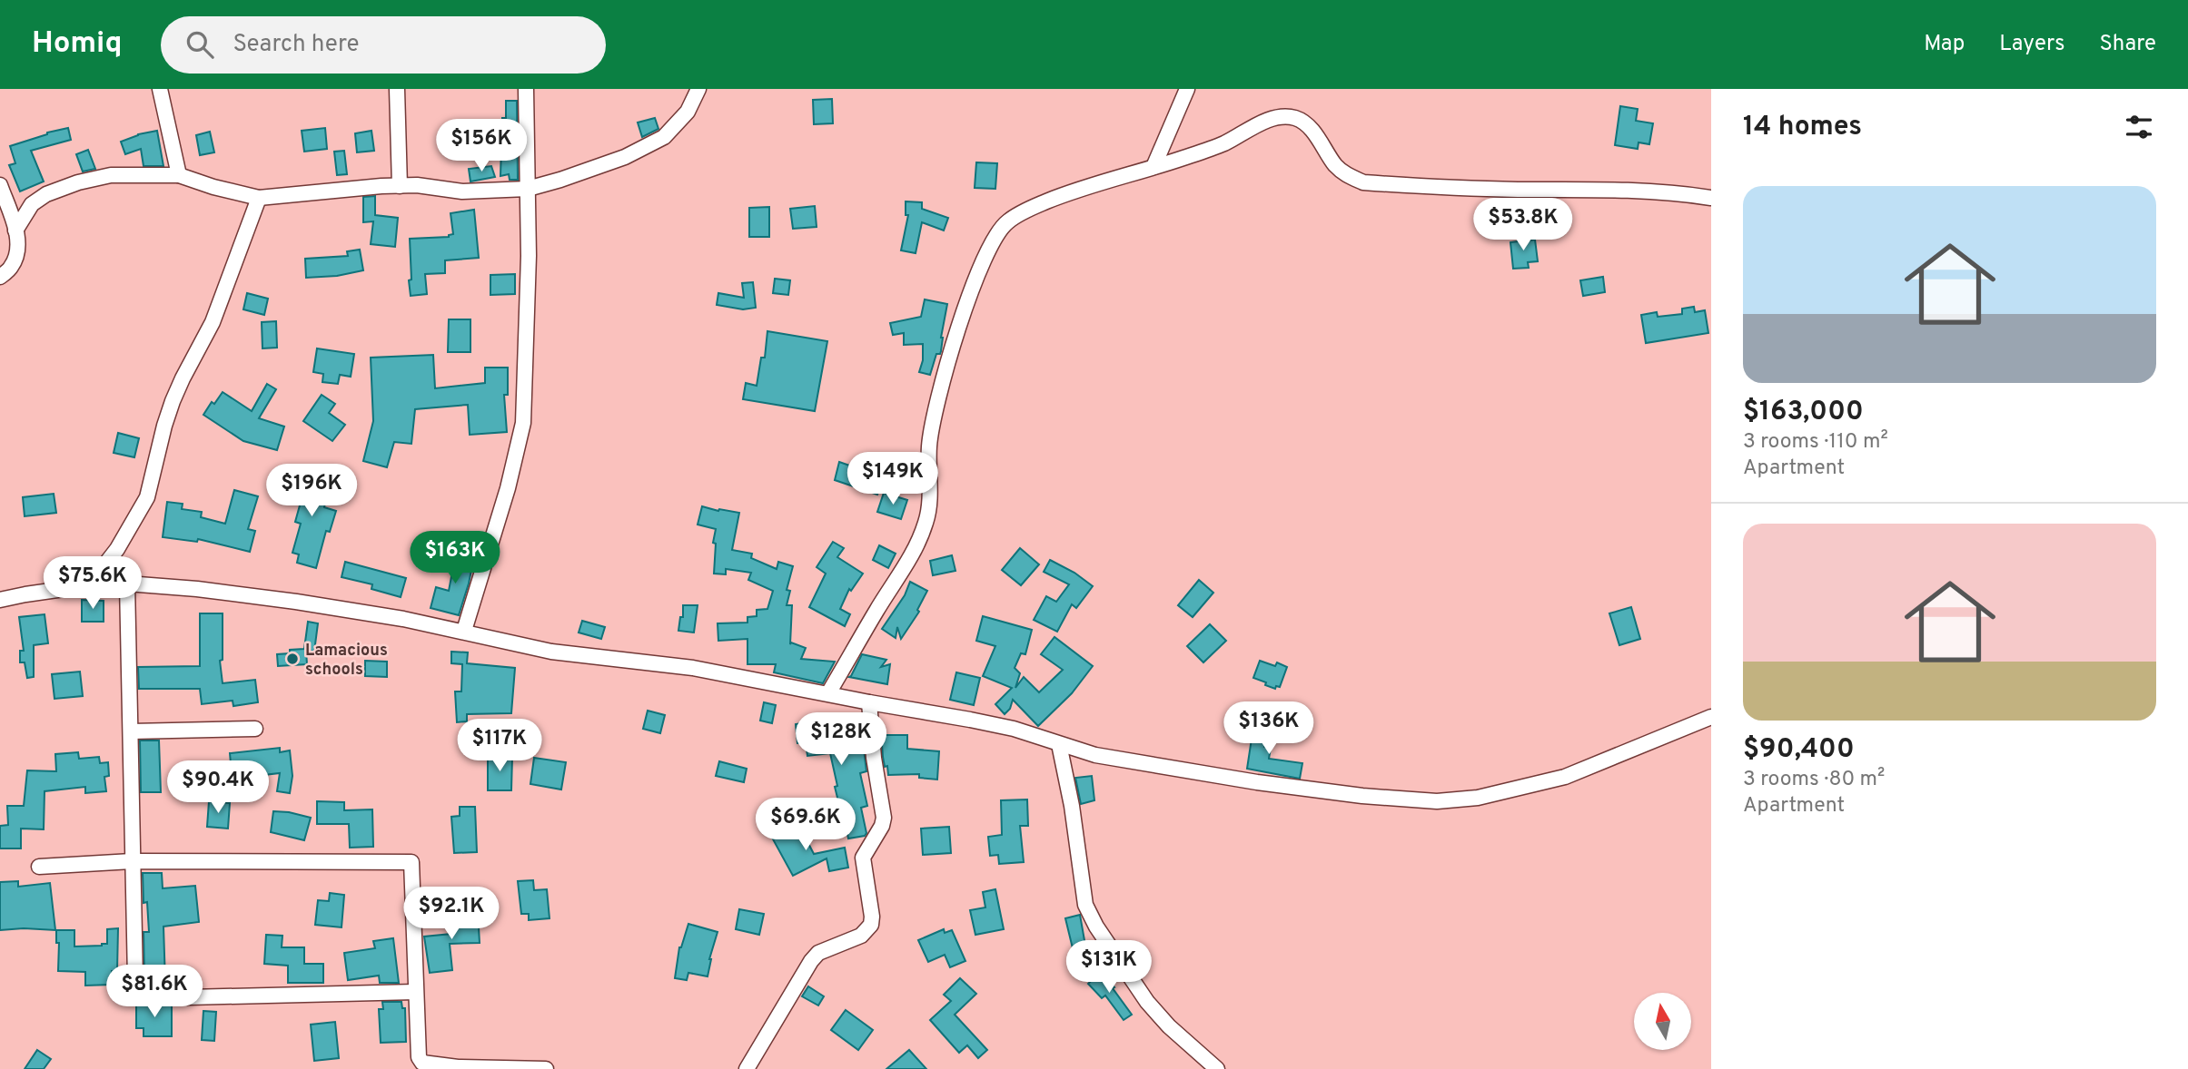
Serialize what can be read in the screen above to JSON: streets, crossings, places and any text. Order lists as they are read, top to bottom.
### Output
{
  "places": ["Lamacious schools"],
  "north": "top",
  "page": {
    "header": "Homiq",
    "search": "Search here",
    "nav": ["Map", "Layers", "Share"],
    "heading": "14 homes",
    "price": [
      "$156K",
      "$53.8K",
      "$149K",
      "$196K",
      "$163K",
      "$75.6K",
      "$136K",
      "$128K",
      "$117K",
      "$90.4K",
      "$69.6K",
      "$92.1K",
      "$131K",
      "$81.6K"
    ],
    "list": [
      {
        "name": "$163,000",
        "note": "3 rooms · 110 m² · Apartment"
      },
      {
        "name": "$90,400",
        "note": "3 rooms · 80 m² · Apartment"
      }
    ]
  }
}
